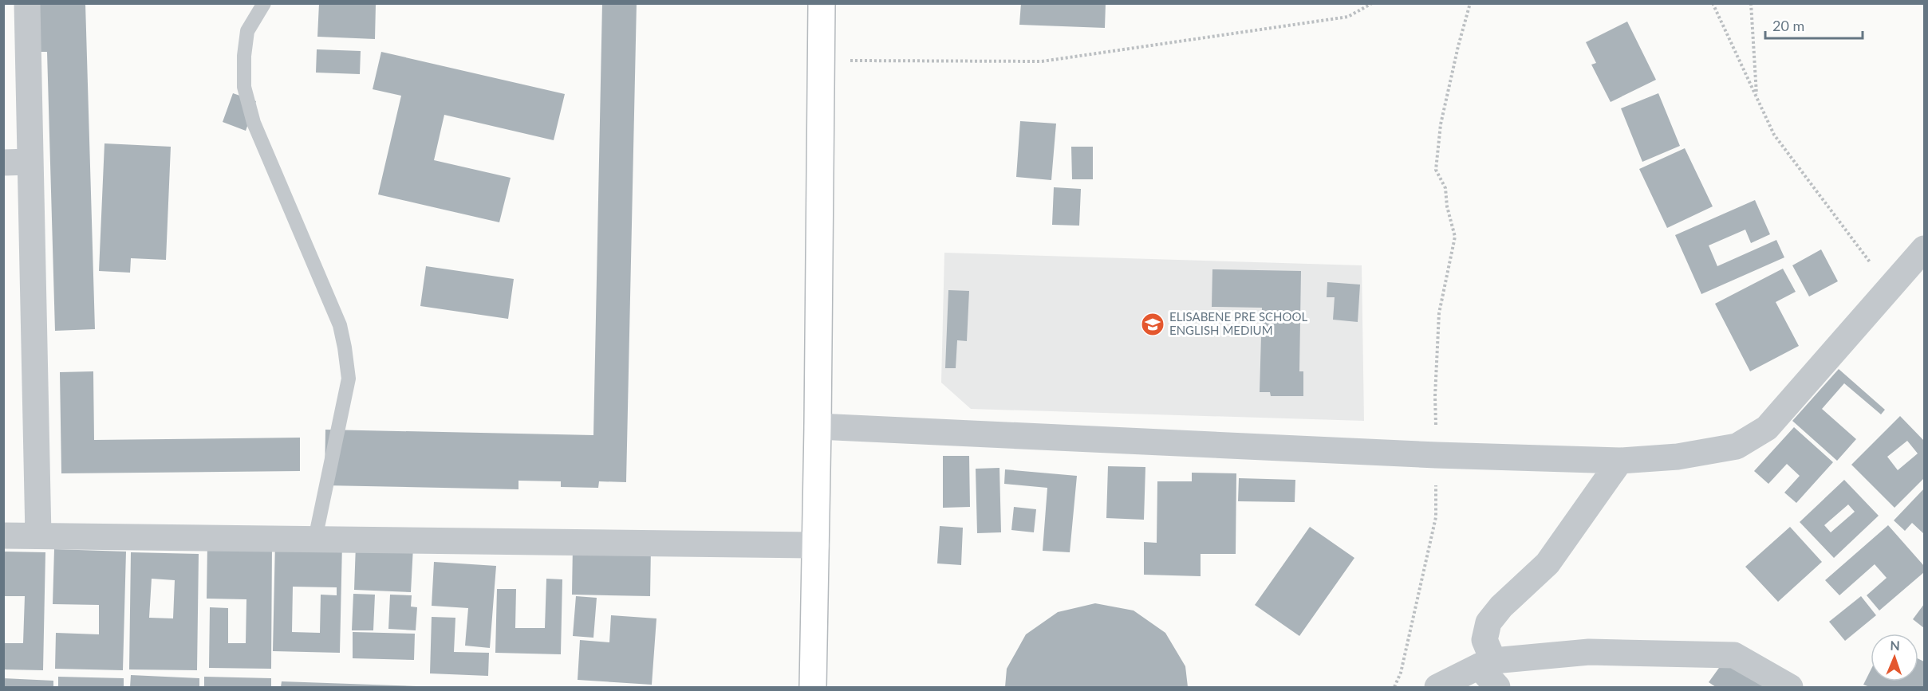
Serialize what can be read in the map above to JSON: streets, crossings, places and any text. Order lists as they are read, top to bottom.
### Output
{
  "places": {
    "school or university": ["ELISABENE PRE SCHOOL ENGLISH MEDIUM"]
  },
  "scale_bar": "20 m",
  "north": "top"
}
